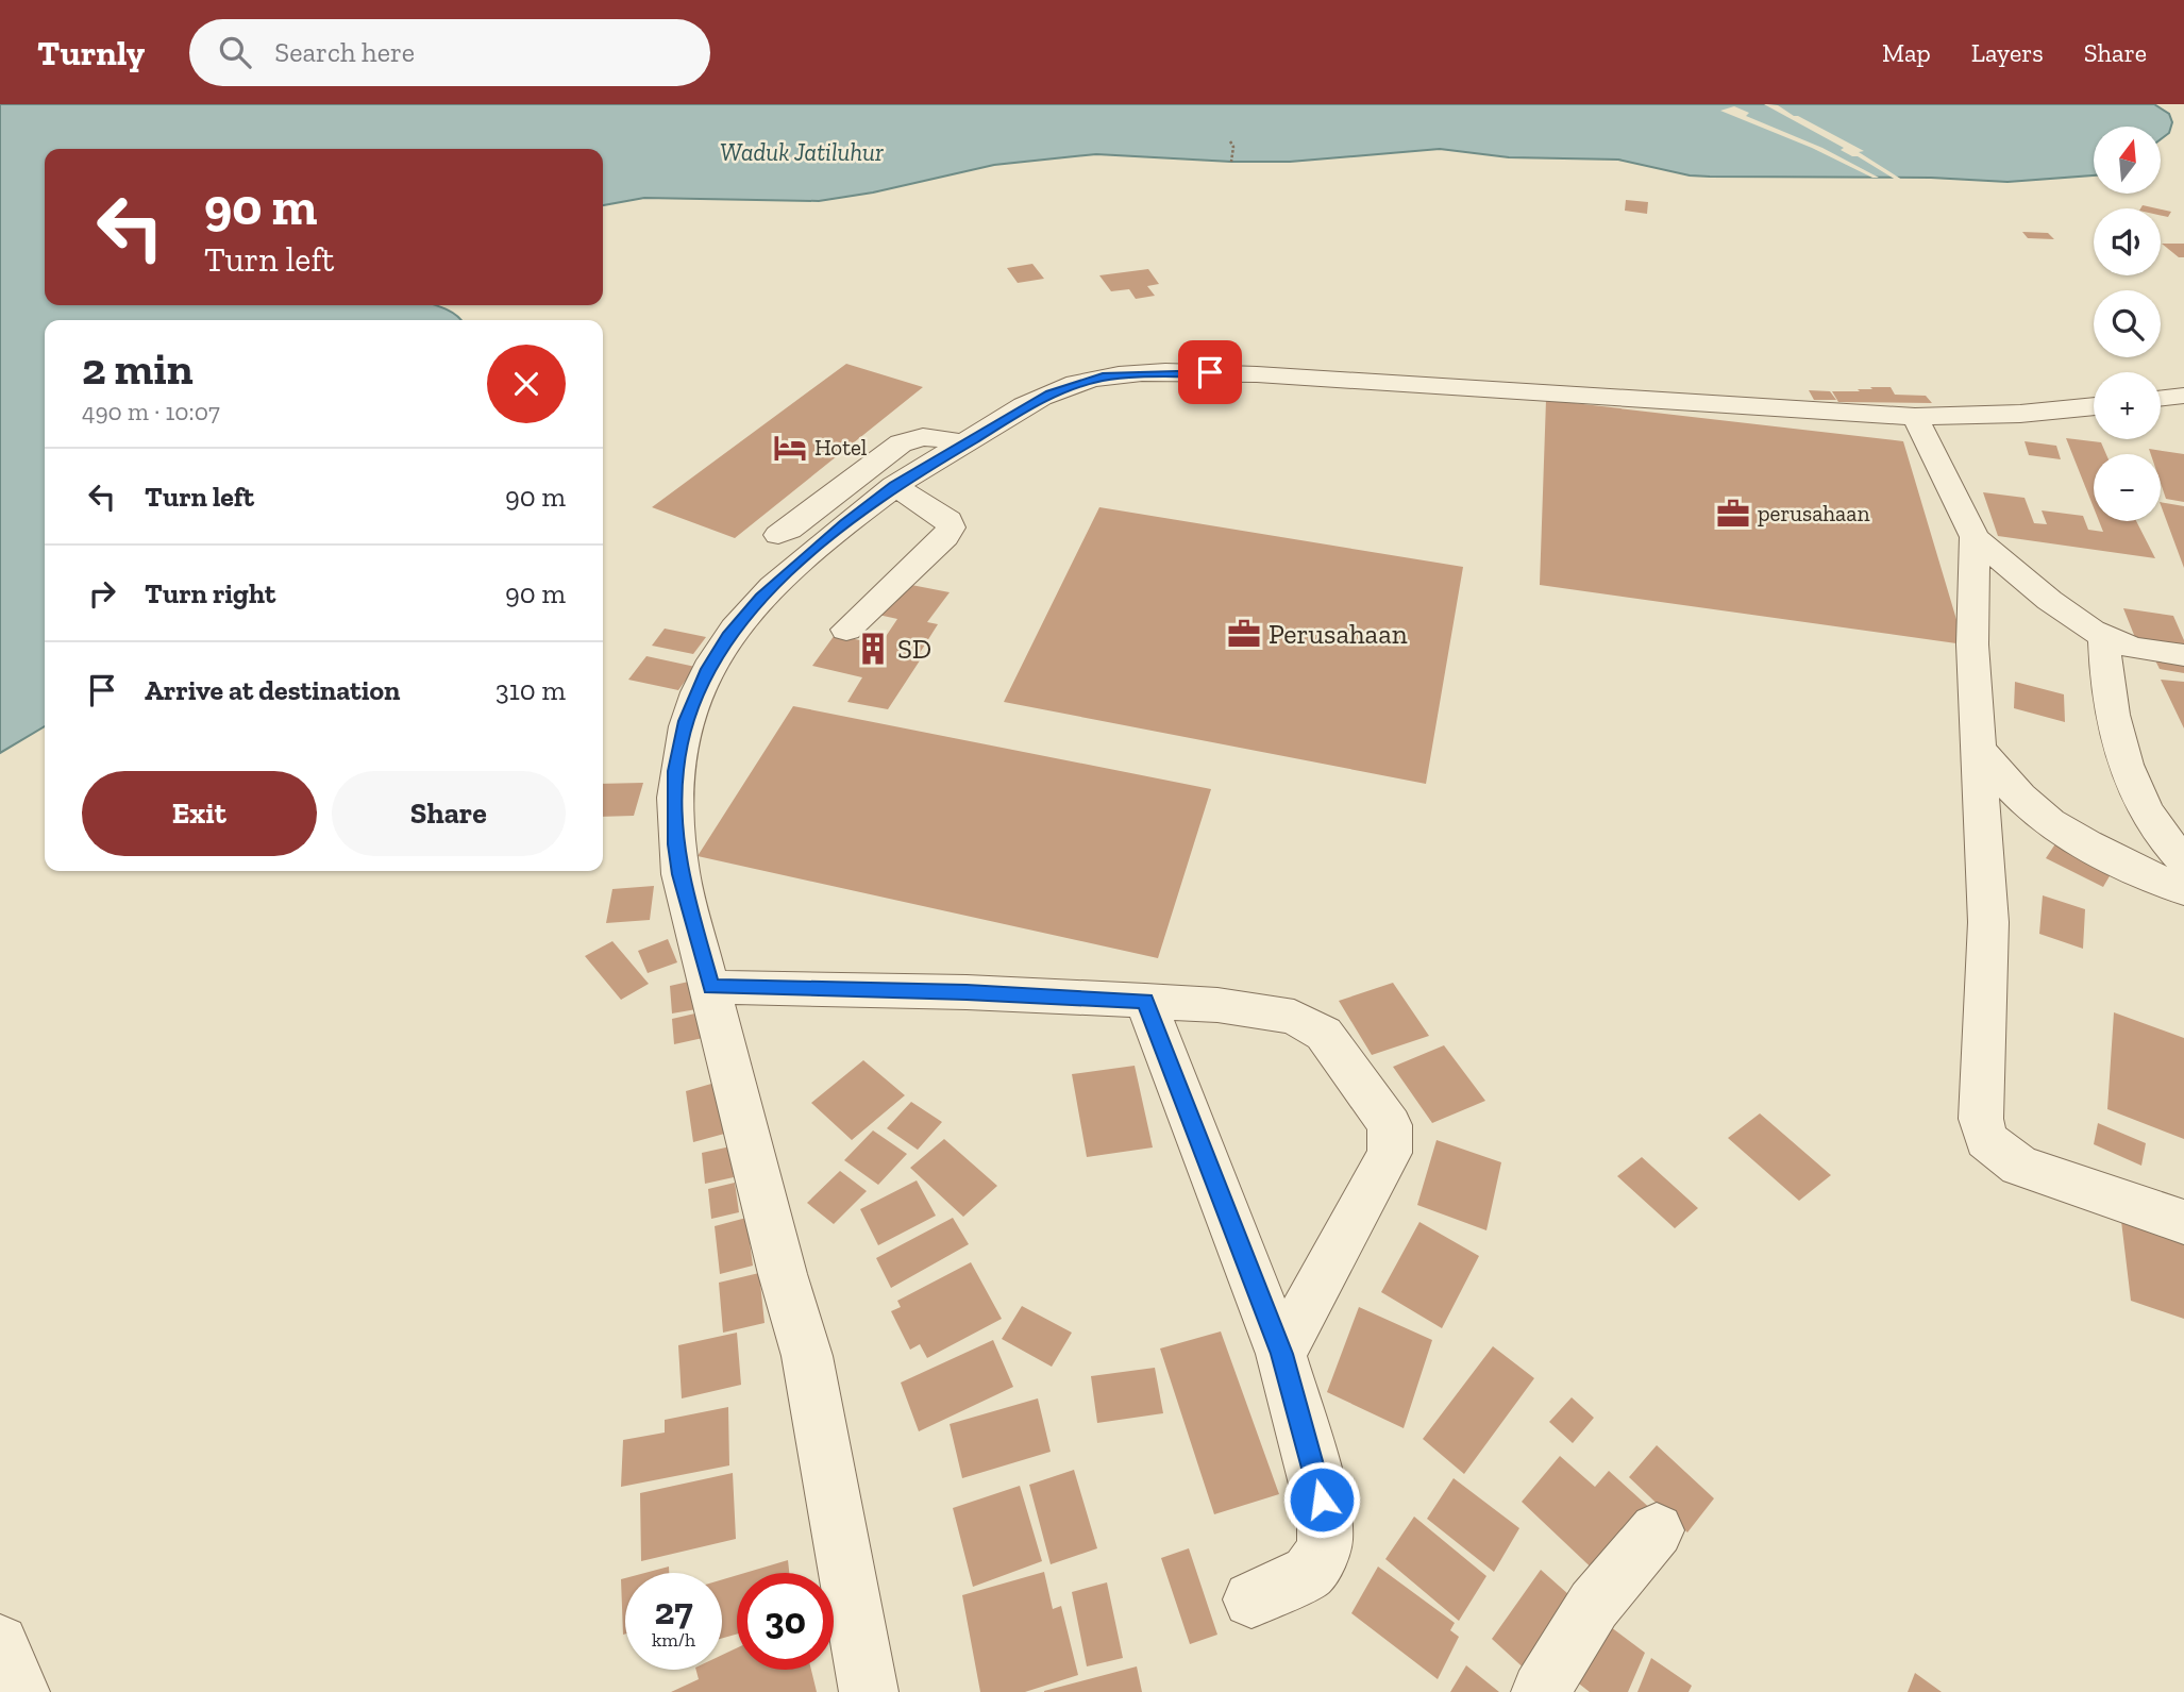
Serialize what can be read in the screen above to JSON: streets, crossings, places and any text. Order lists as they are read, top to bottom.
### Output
{
  "water": ["Waduk Jatiluhur"],
  "places": {
    "hotel": ["Hotel"],
    "office": ["perusahaan", "Perusahaan"],
    "building": ["SD"]
  },
  "north": "top",
  "page": {
    "header": "Turnly",
    "search": "Search here",
    "nav": ["Map", "Layers", "Share"],
    "map_buttons": ["+", "−"],
    "turn": ["90 m", "Turn left"],
    "heading": ["2 min", "490 m · 10:07"],
    "list": [
      {
        "name": "Turn left",
        "value": "90 m"
      },
      {
        "name": "Turn right",
        "value": "90 m"
      },
      {
        "name": "Arrive at destination",
        "value": "310 m"
      }
    ],
    "buttons": ["Exit", "Share"],
    "speed": "27 km/h",
    "limit": "30"
  }
}
